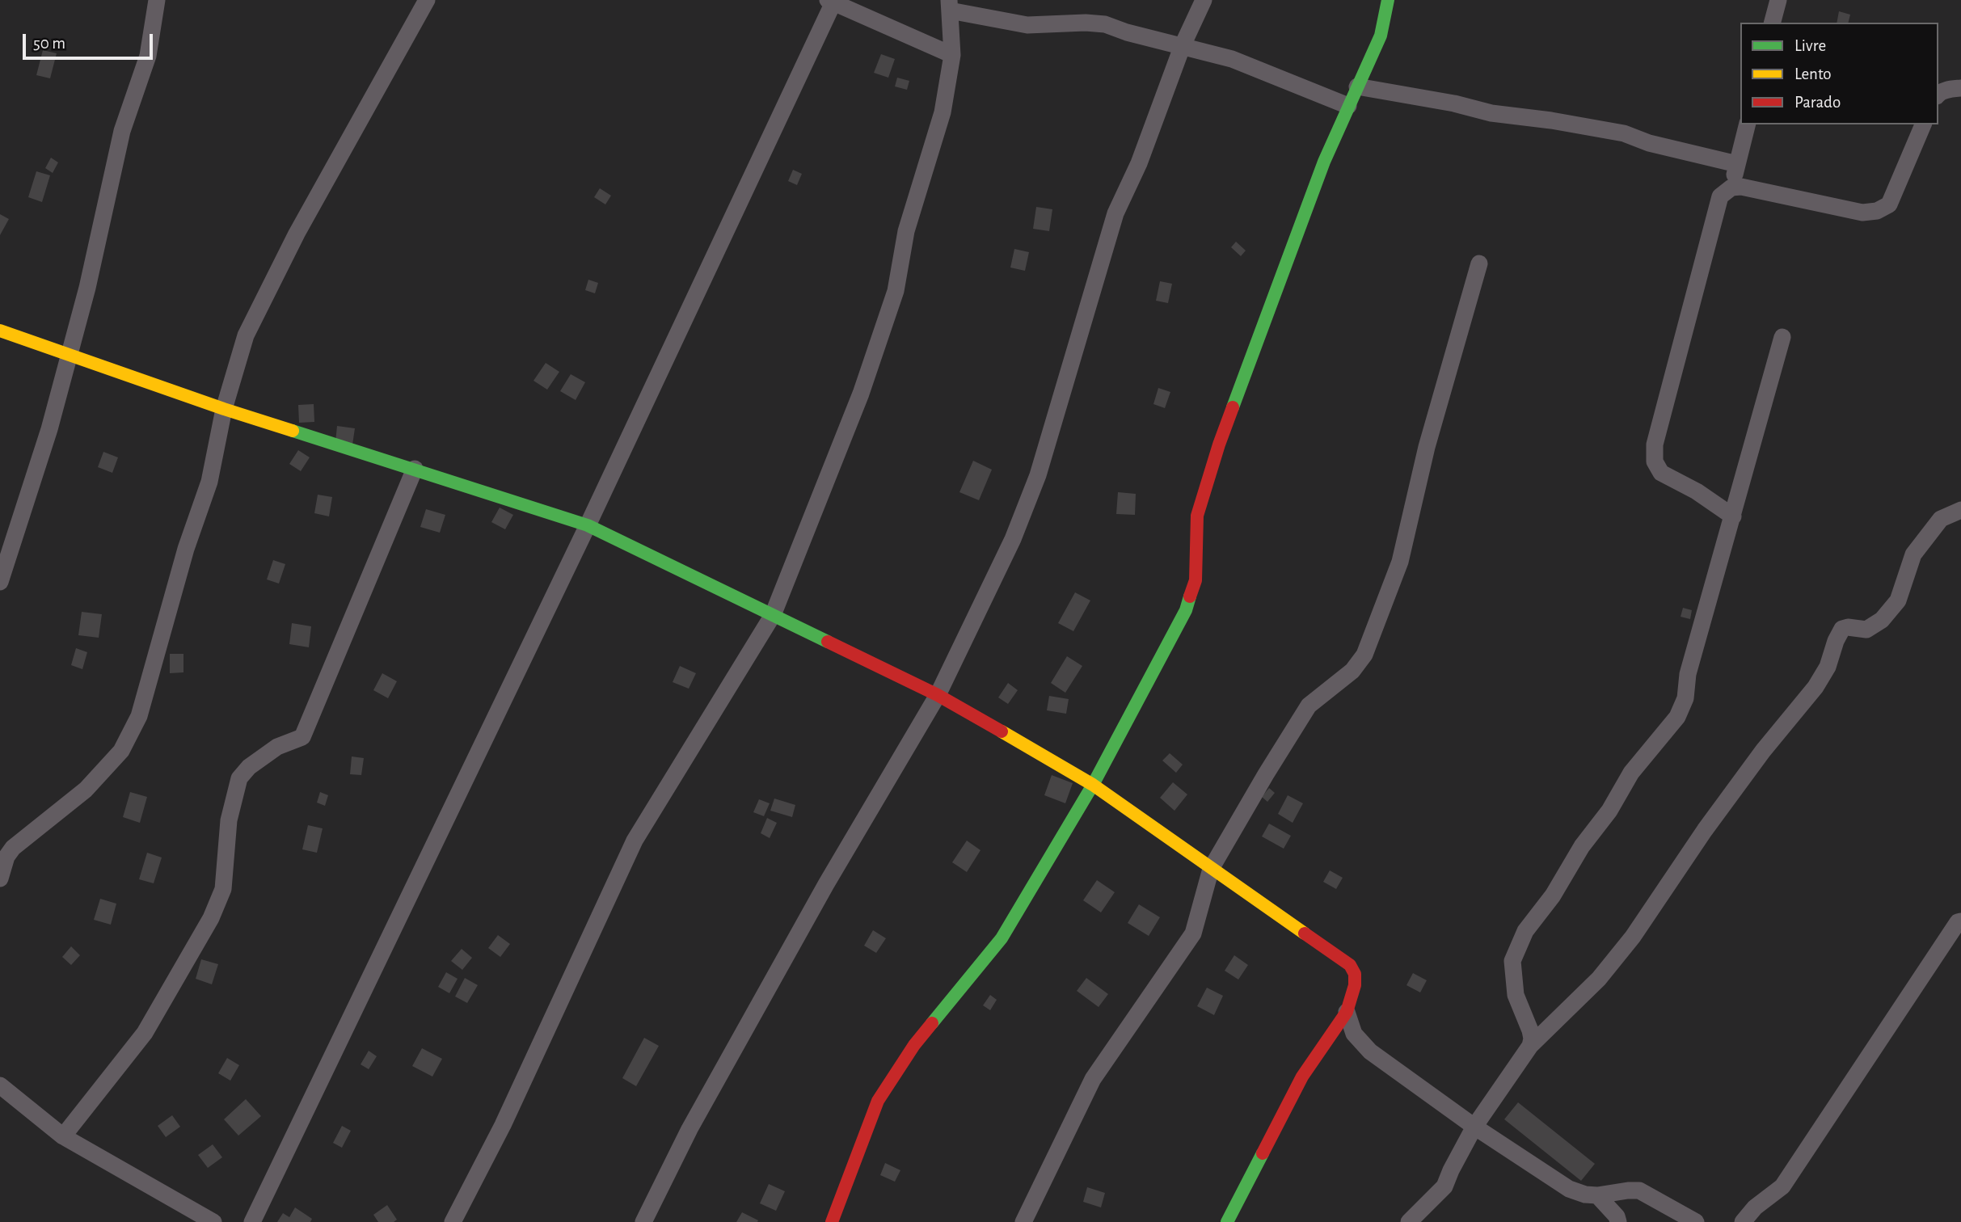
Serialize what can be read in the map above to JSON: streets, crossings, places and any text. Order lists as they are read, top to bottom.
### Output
{
  "legend": ["Livre", "Lento", "Parado"],
  "scale_bar": "50 m"
}
